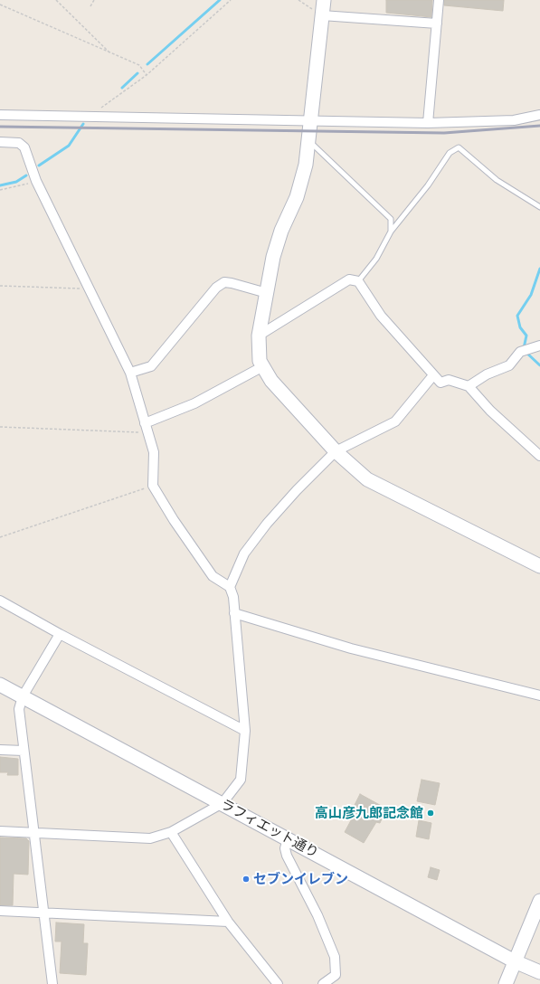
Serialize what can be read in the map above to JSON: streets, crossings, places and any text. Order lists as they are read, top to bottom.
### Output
{
  "streets": {
    "street": ["ラフィエット通り"]
  },
  "places": ["高山彦九郎記念館", "セブンイレブン"]
}
